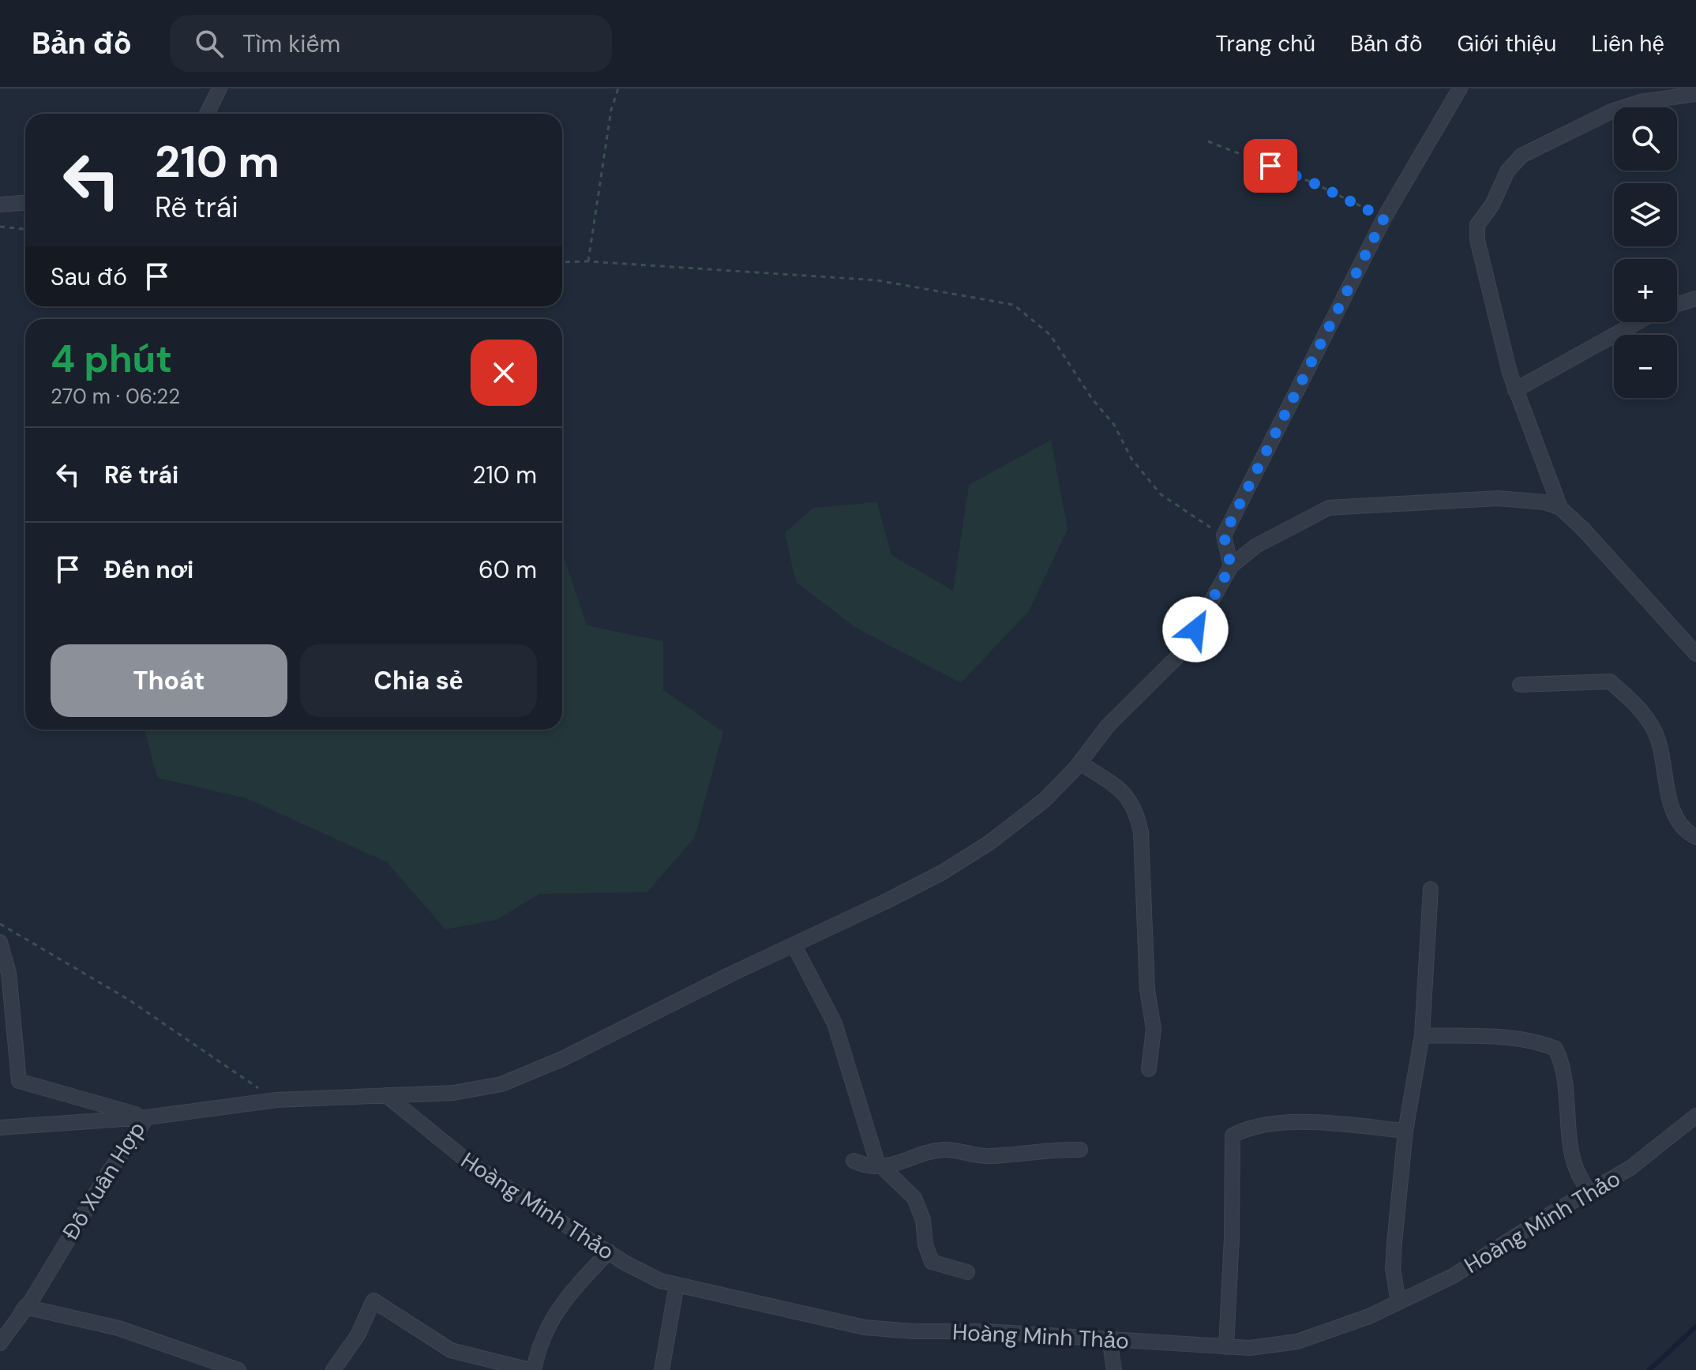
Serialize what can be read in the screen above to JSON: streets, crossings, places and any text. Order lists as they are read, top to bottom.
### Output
{
  "streets": {
    "street": ["Đỗ Xuân Hợp", "Hoàng Minh Thảo"]
  },
  "page": {
    "header": "Bản đồ",
    "search": "Tìm kiếm",
    "nav": [
      "Trang chủ",
      "Bản đồ",
      "Giới thiệu",
      "Liên hệ"
    ],
    "map_buttons": ["+", "−"],
    "turn": ["210 m", "Rẽ trái"],
    "then": "Sau đó",
    "heading": ["4 phút", "270 m · 06:22"],
    "list": [
      {
        "name": "Rẽ trái",
        "value": "210 m"
      },
      {
        "name": "Đến nơi",
        "value": "60 m"
      }
    ],
    "buttons": ["Thoát", "Chia sẻ"]
  }
}
